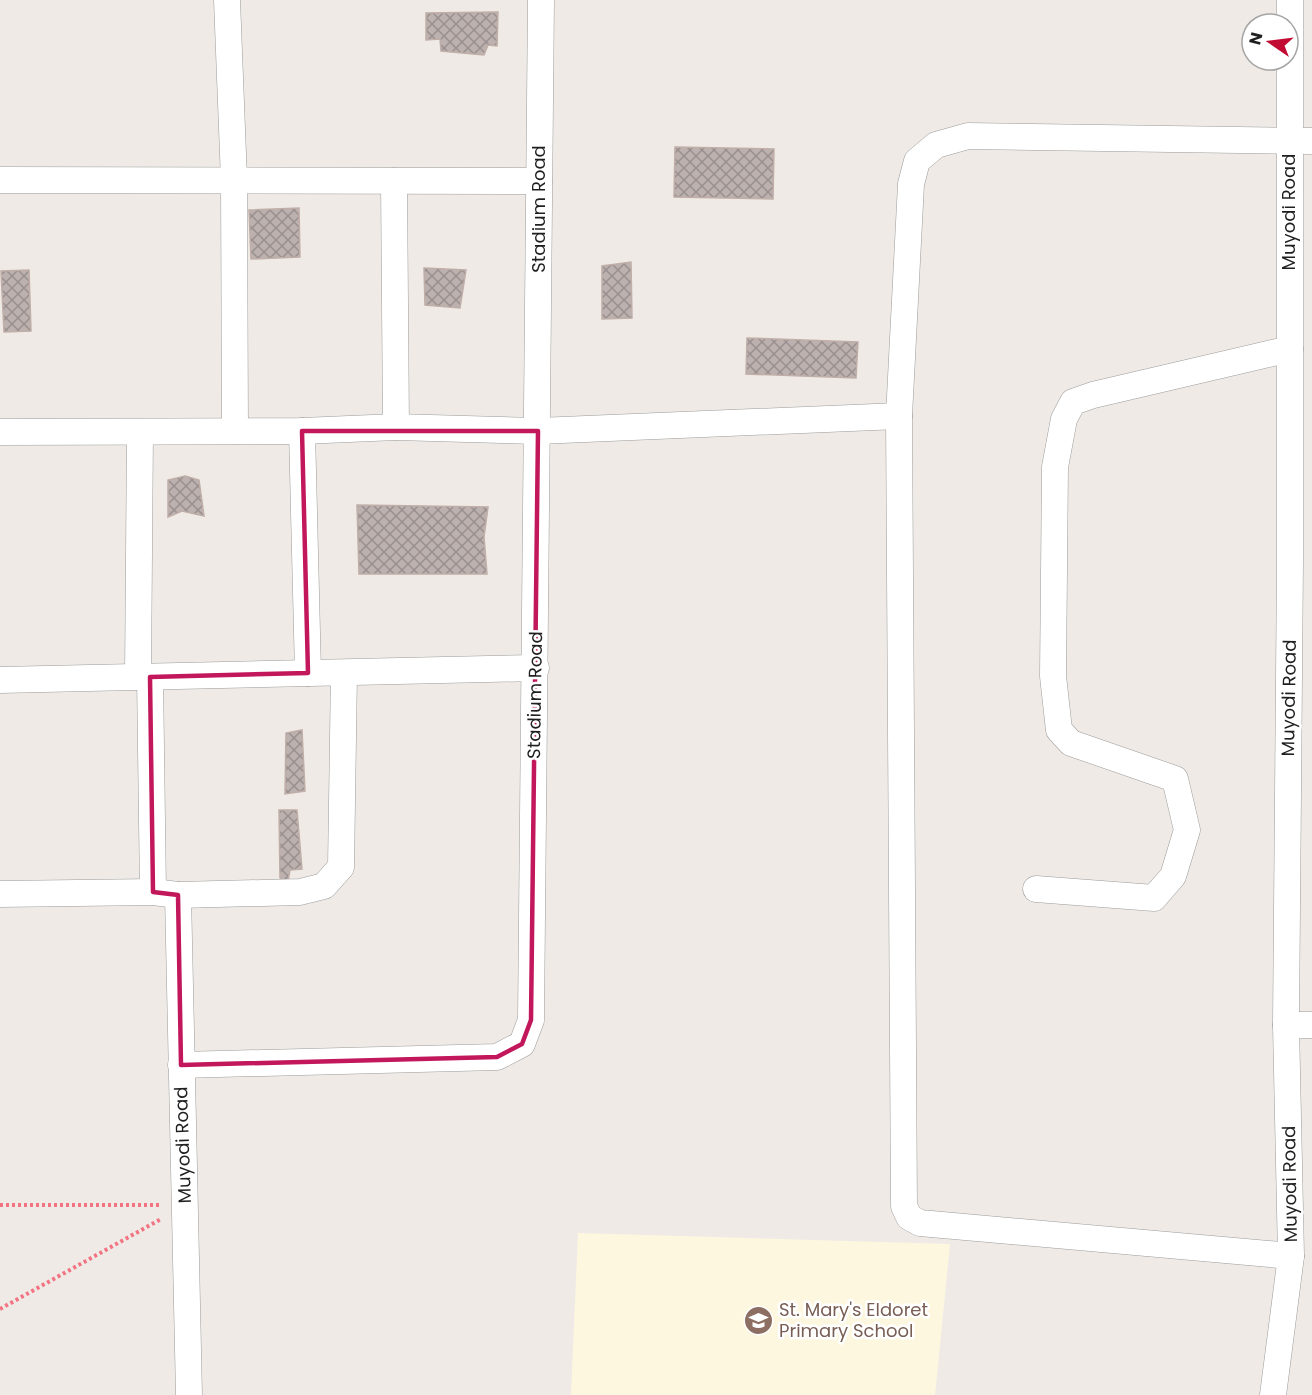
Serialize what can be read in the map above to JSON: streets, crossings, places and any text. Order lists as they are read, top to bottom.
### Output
{
  "streets": {
    "street": ["Stadium Road", "Muyodi Road"]
  },
  "crossings": [
    ["Stadium Road", "Muyodi Road"]
  ],
  "places": {
    "school or university": ["St. Mary's Eldoret Primary School"]
  },
  "north": "left"
}
